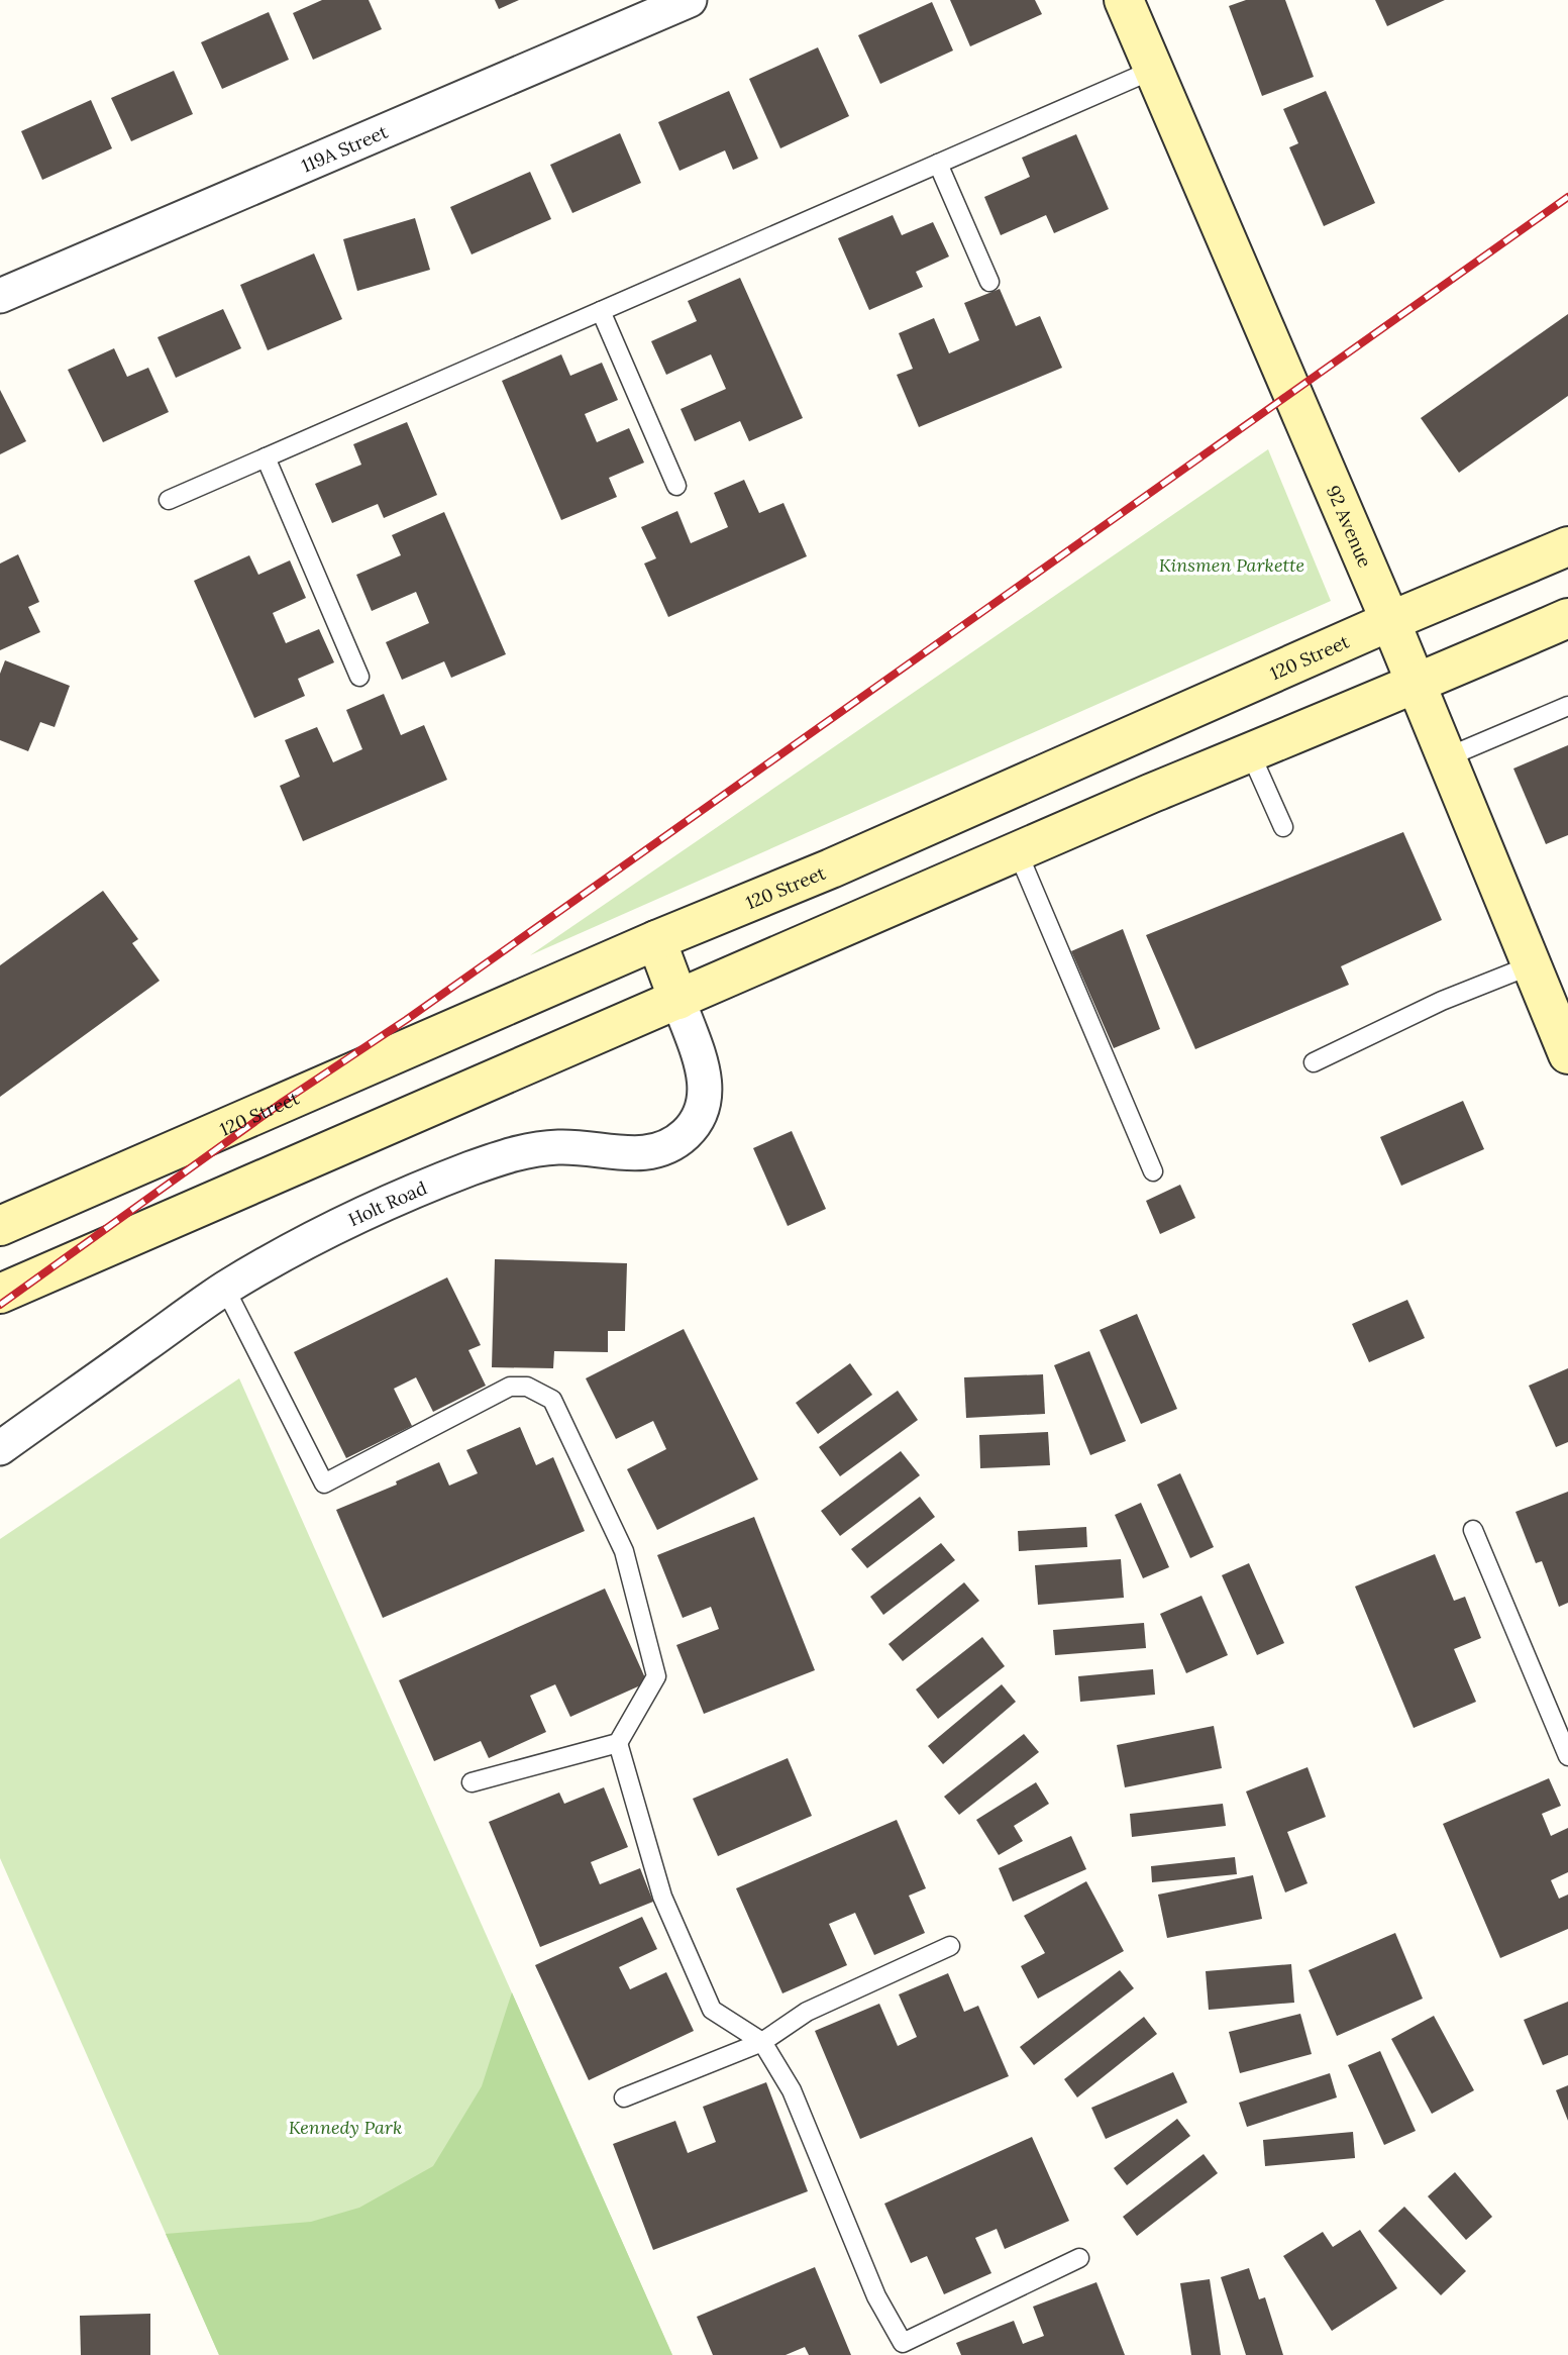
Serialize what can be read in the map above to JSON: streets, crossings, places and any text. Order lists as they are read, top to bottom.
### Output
{
  "streets": {
    "main road": ["92 Avenue", "120 Street"],
    "street": ["119A Street", "Holt Road"]
  },
  "crossings": [
    ["92 Avenue", "120 Street"]
  ],
  "parks": ["Kinsmen Parkette", "Kennedy Park"]
}
